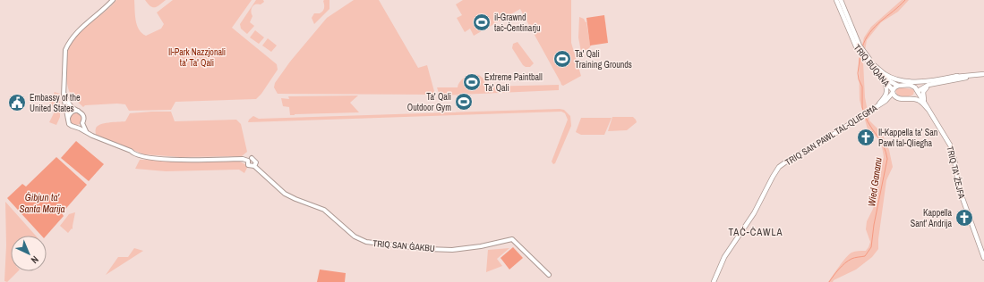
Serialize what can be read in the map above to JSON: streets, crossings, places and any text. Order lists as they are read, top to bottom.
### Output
{
  "streets": {
    "main road": [
      "TRIQ BUQANA",
      "TRIQ SAN PAWL TAL-QLIEGĦA",
      "TRIQ TA' ŻEJFA",
      "TRIQ SAN ĠAKBU"
    ]
  },
  "crossings": [
    ["TRIQ BUQANA", "TRIQ SAN PAWL TAL-QLIEGĦA"],
    ["TRIQ SAN PAWL TAL-QLIEGĦA", "TRIQ TA' ŻEJFA"]
  ],
  "districts": ["TAĊ-ĊAWLA"],
  "water": ["Wied Gananu", "Ġibjun ta' Santa Marija"],
  "parks": ["Il-Park Nazzjonali ta' Ta' Qali"],
  "places": {
    "sports": [
      "il-Grawnd taċ-Ċentinarju",
      "Ta' Qali Training Grounds",
      "Extreme Paintball Ta' Qali",
      "Ta' Qali Outdoor Gym"
    ],
    "public building": ["Embassy of the United States"],
    "church": ["Il-Kappella ta' San Pawl tal-Qliegħa", "Kappella Sant' Andrija"]
  },
  "north": "bottom right"
}
